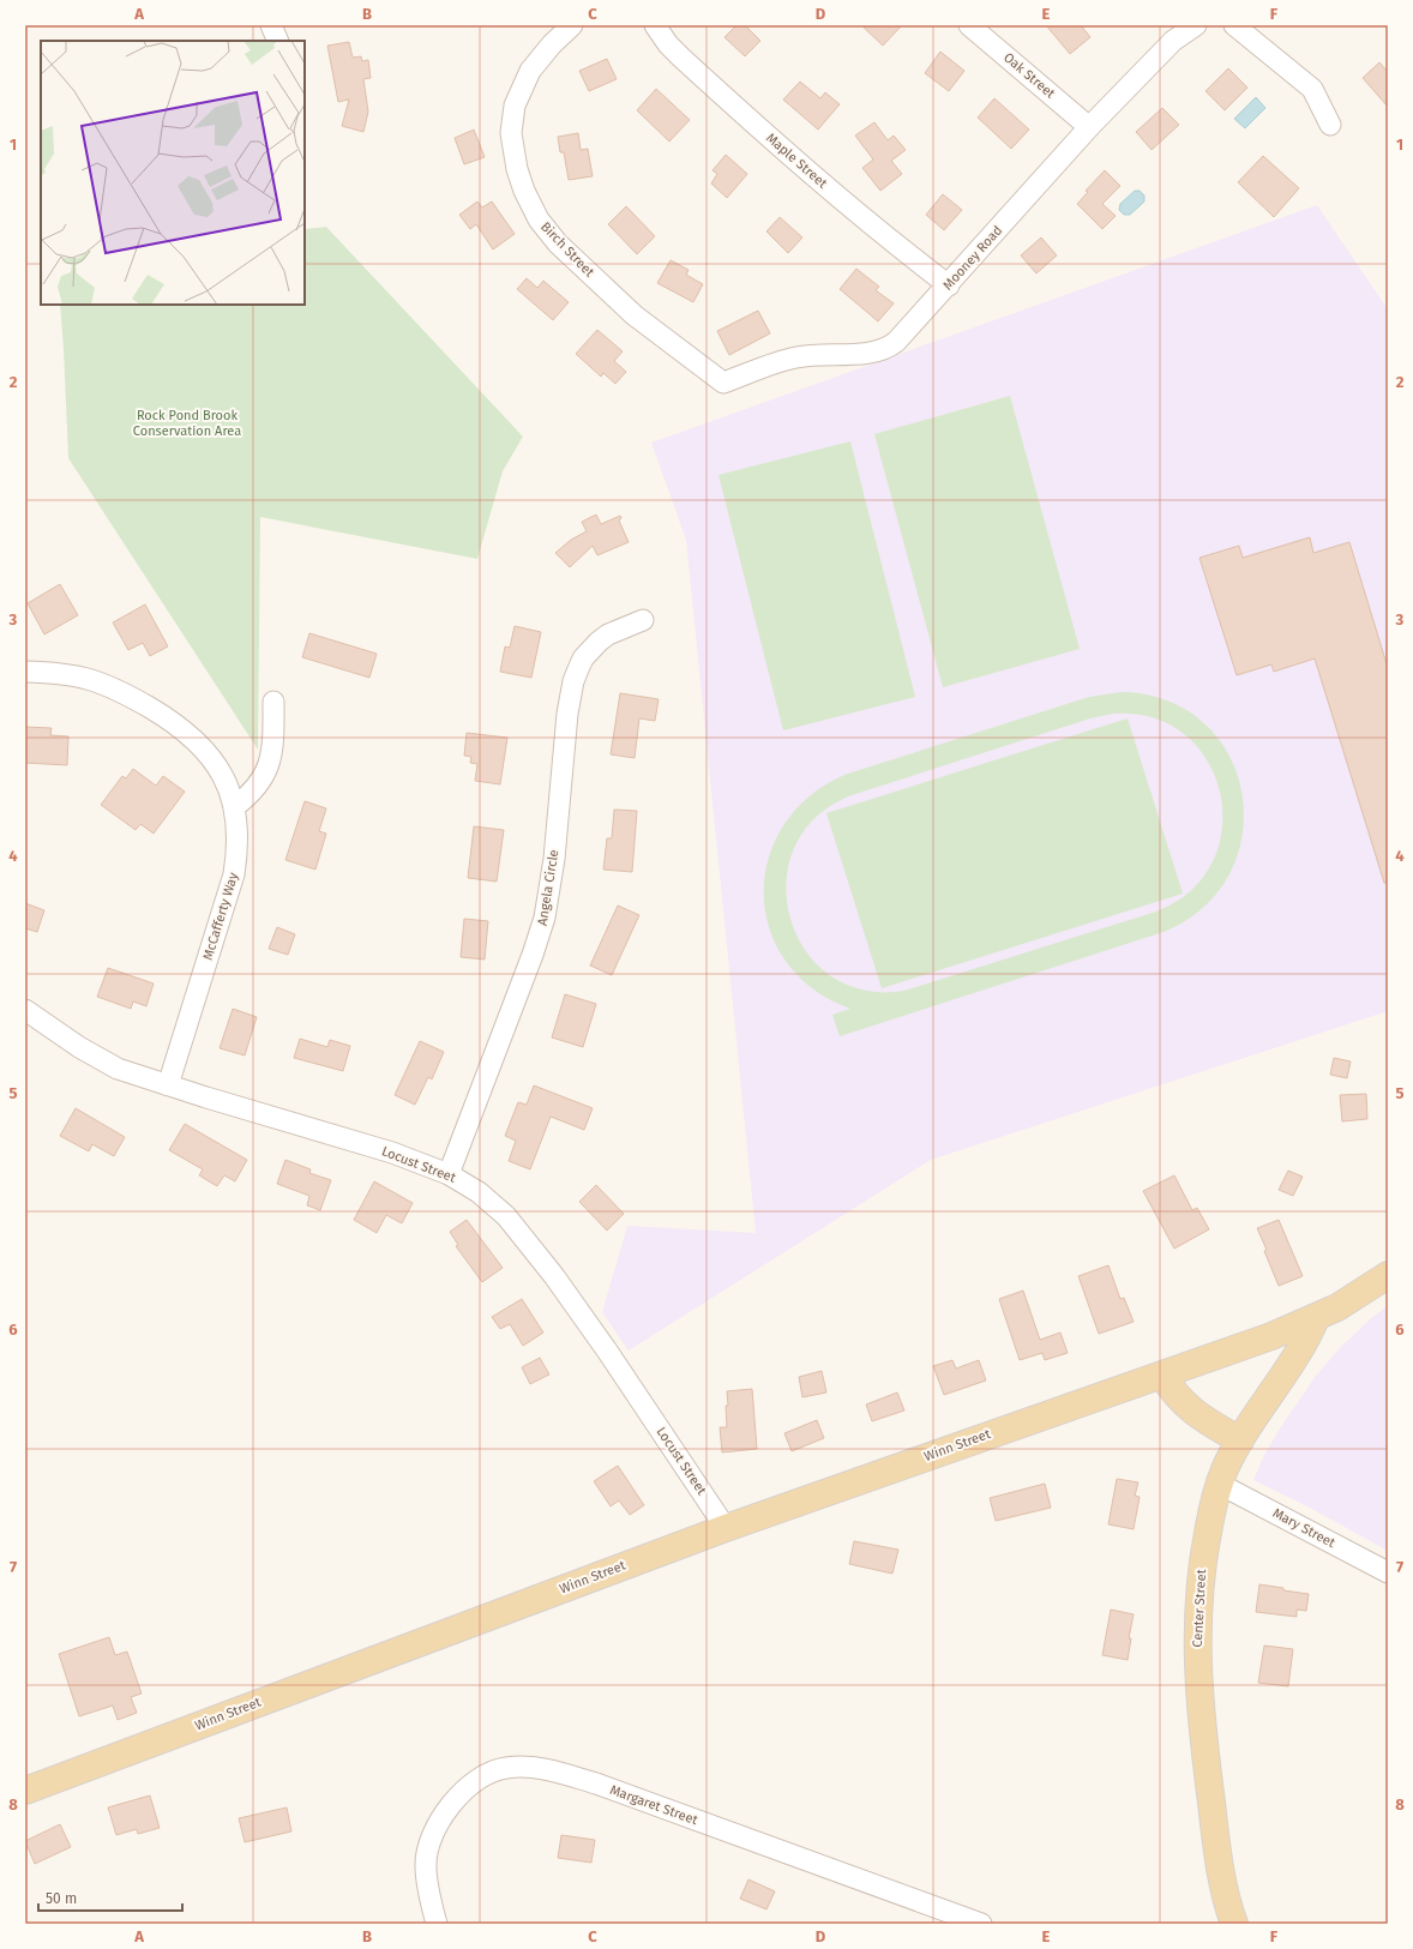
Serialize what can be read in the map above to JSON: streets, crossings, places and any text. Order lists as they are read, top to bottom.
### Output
{
  "streets": {
    "main road": ["Winn Street", "Center Street"],
    "street": [
      "Oak Street",
      "Maple Street",
      "Birch Street",
      "Mooney Road",
      "Angela Circle",
      "McCafferty Way",
      "Locust Street",
      "Mary Street",
      "Margaret Street"
    ]
  },
  "crossings": [
    ["Oak Street", "Mooney Road"],
    ["Maple Street", "Mooney Road"],
    ["Birch Street", "Mooney Road"],
    ["Angela Circle", "Locust Street"],
    ["McCafferty Way", "Locust Street"],
    ["Locust Street", "Winn Street"],
    ["Winn Street", "Center Street"],
    ["Mary Street", "Center Street"]
  ],
  "parks": ["Rock Pond Brook Conservation Area"],
  "scale_bar": "50 m",
  "grid": {
    "columns": [
      "A",
      "B",
      "C",
      "D",
      "E",
      "F"
    ],
    "rows": [
      "1",
      "2",
      "3",
      "4",
      "5",
      "6",
      "7",
      "8"
    ]
  }
}
